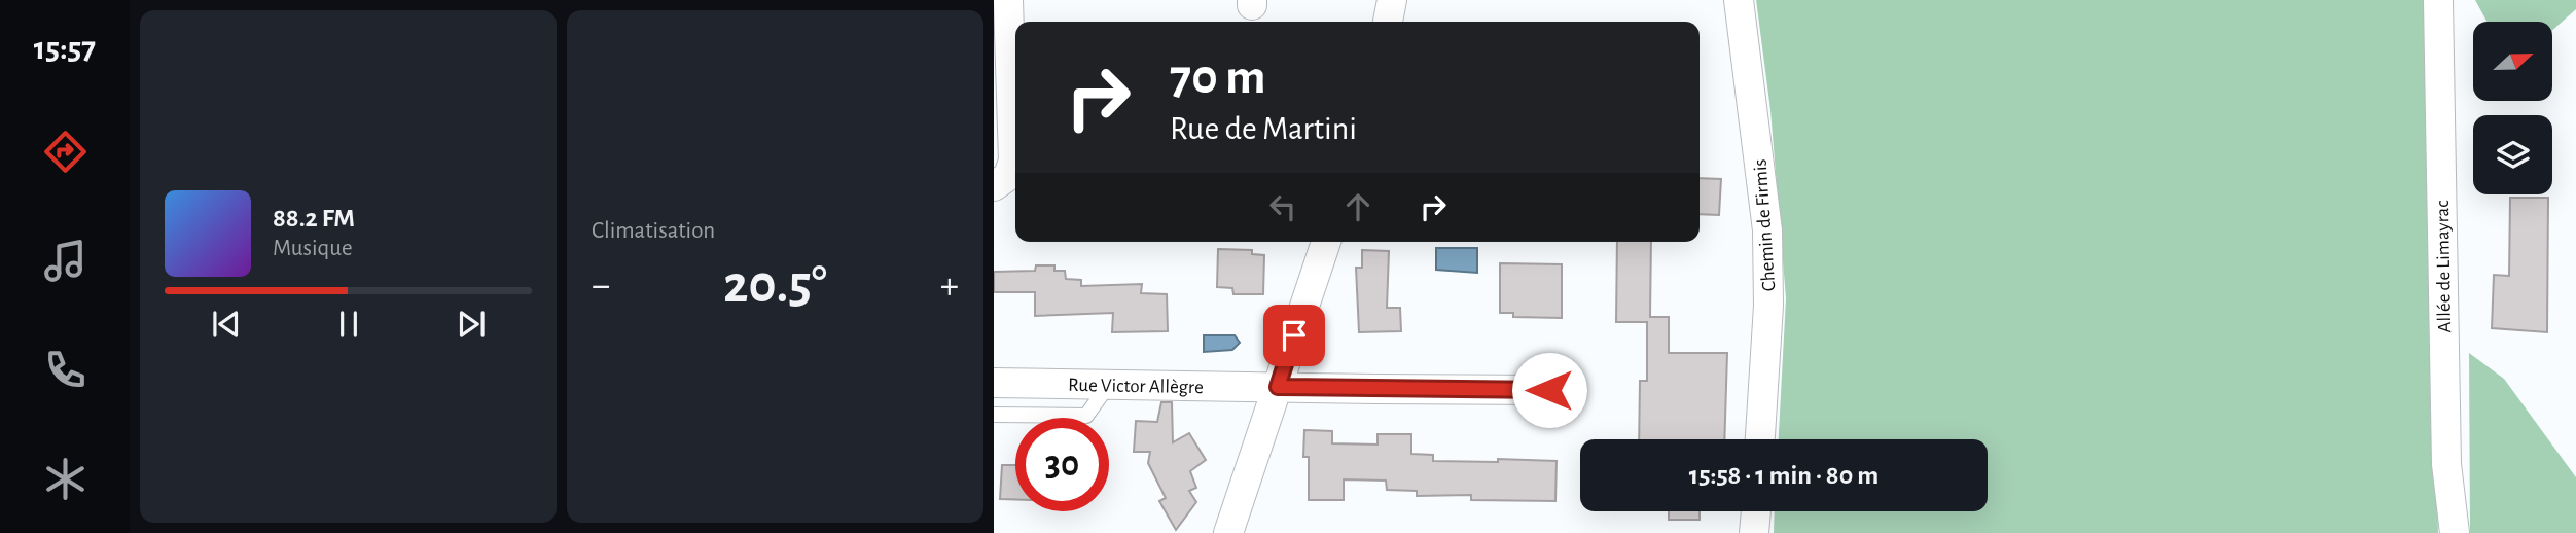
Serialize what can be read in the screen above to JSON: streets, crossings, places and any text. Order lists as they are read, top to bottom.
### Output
{
  "streets": {
    "street": ["Chemin de Firmis", "Allée de Limayrac", "Rue Victor Allègre"]
  },
  "north": "right",
  "page": {
    "tabs": "15:57",
    "tile": "Climatisation",
    "turn": ["70 m", "Rue de Martini"],
    "song": ["88.2 FM", "Musique"],
    "heat": ["−", "20.5°", "+"],
    "limit": "30",
    "trip": "15:58 · 1 min · 80 m"
  }
}
